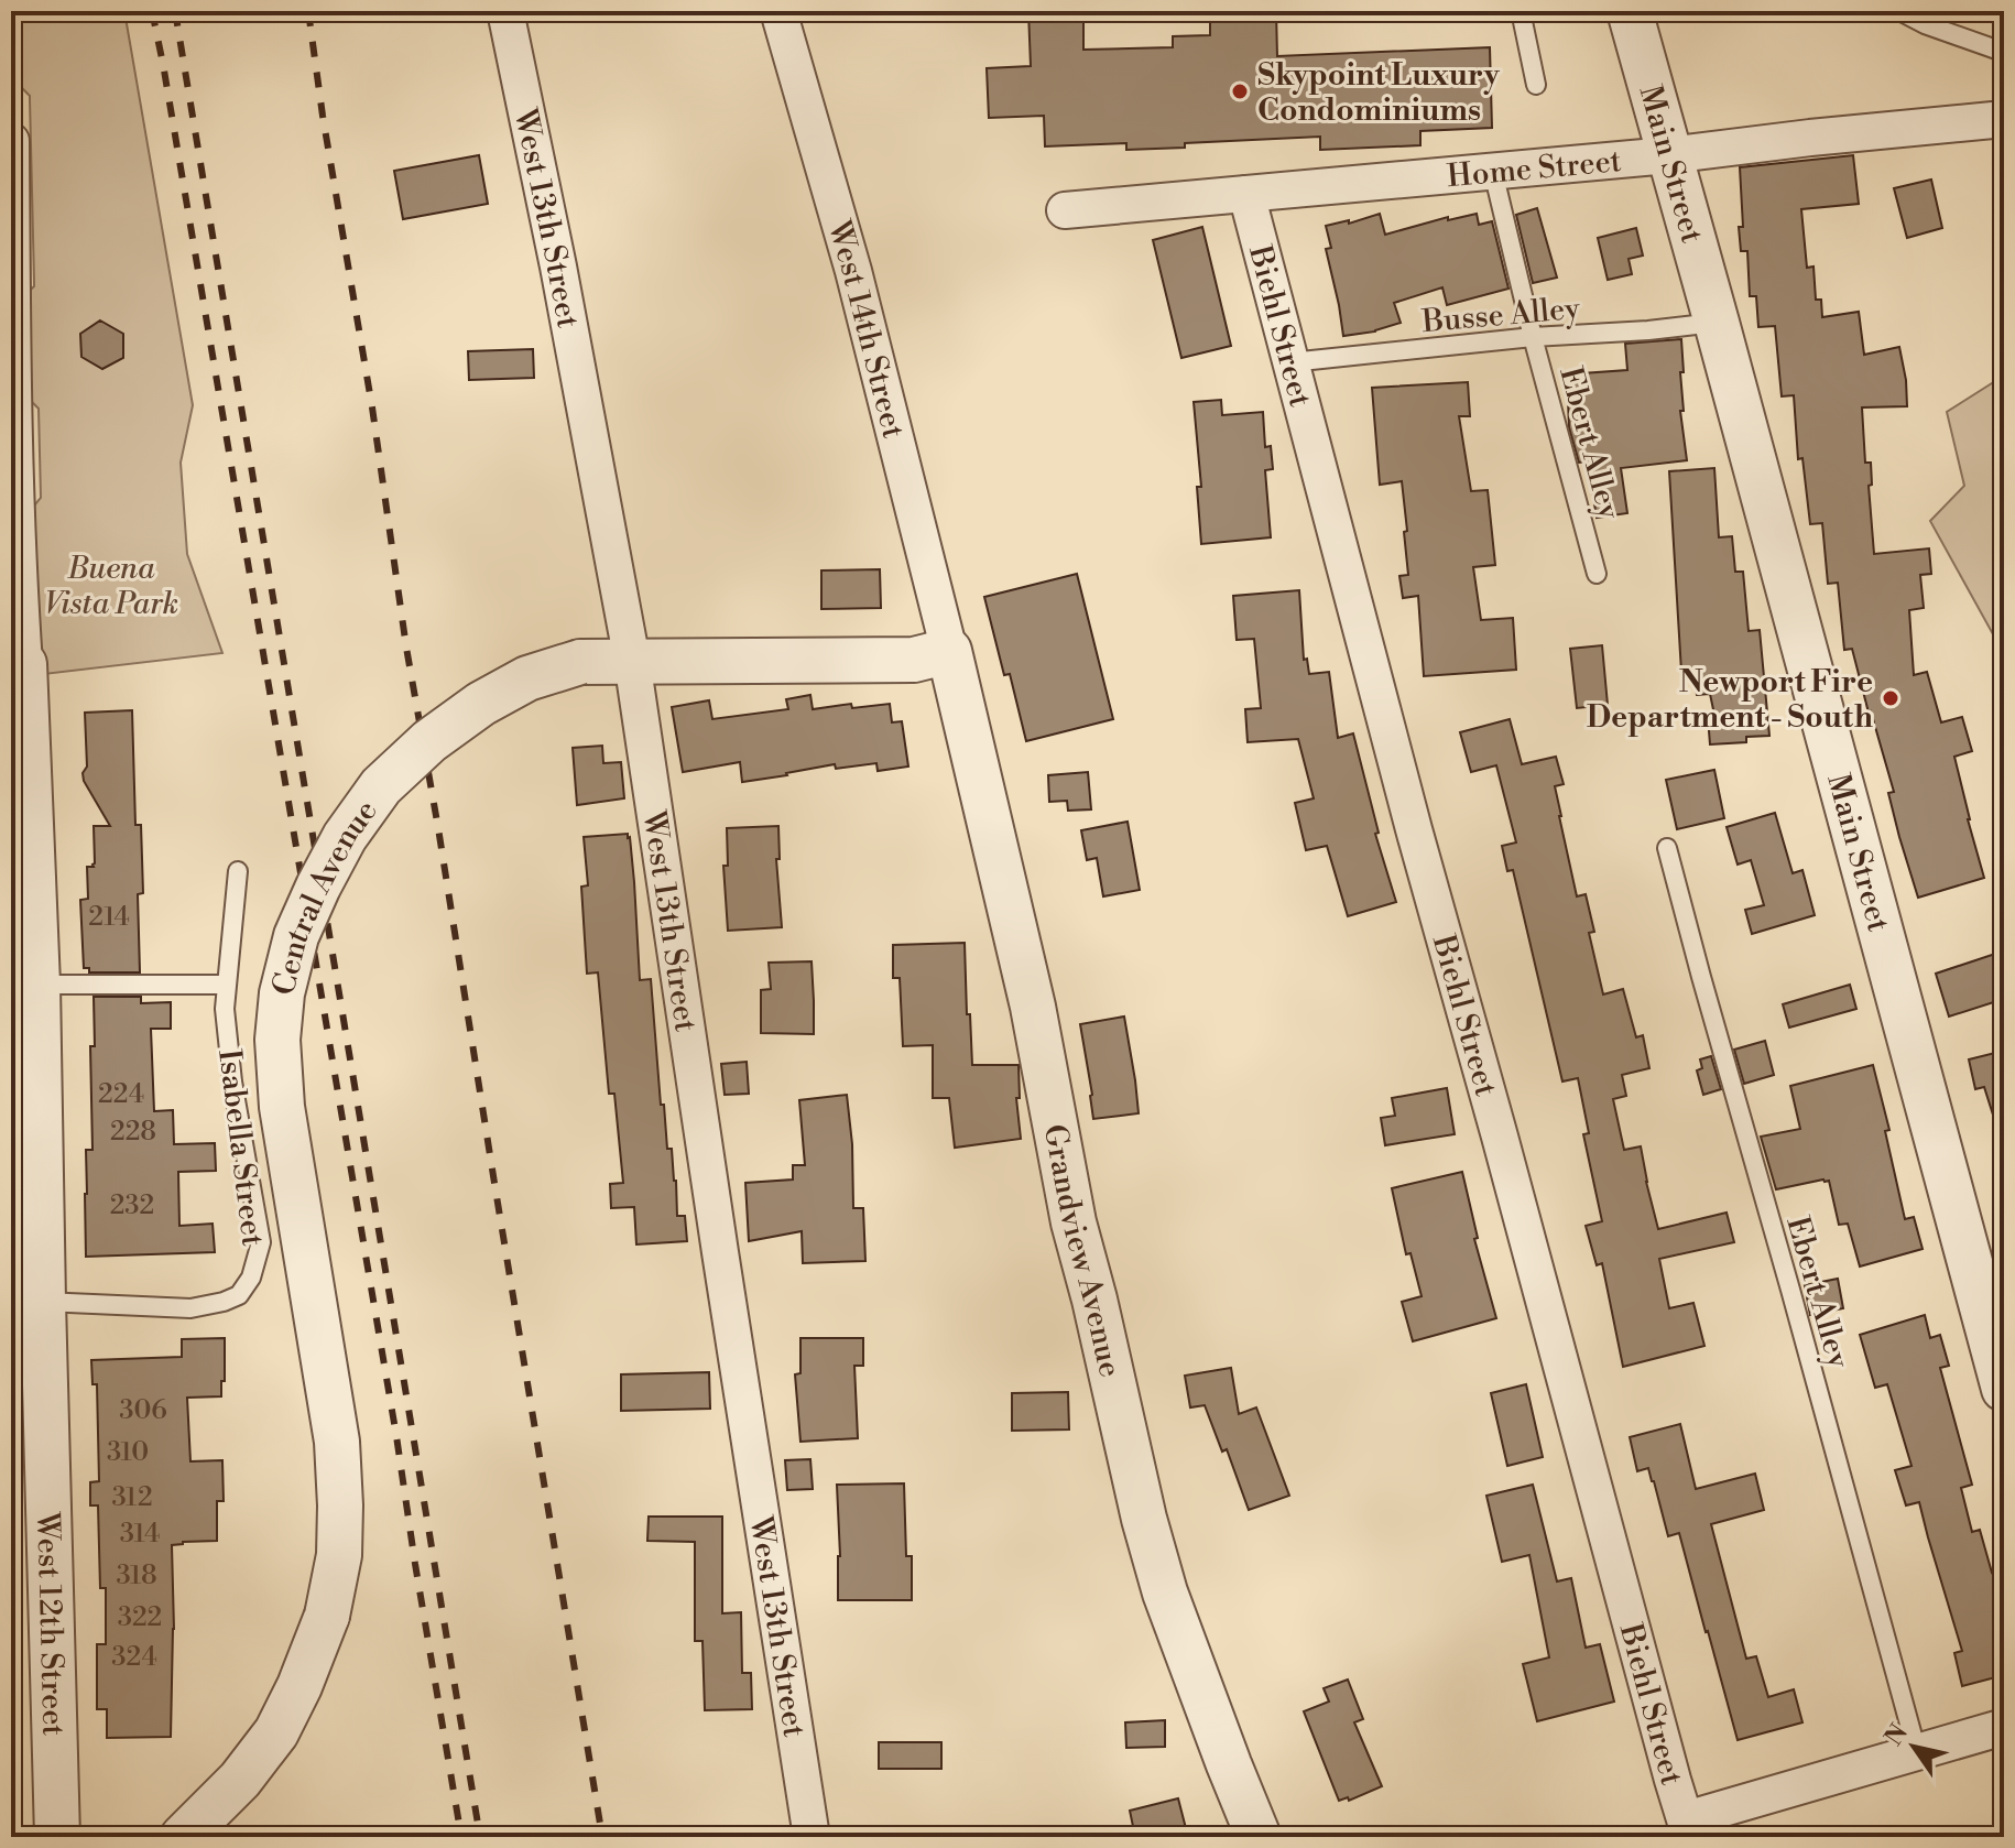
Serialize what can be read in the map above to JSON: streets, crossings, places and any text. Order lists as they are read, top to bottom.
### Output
{
  "streets": {
    "street": [
      "Main Street",
      "Home Street",
      "West 13th Street",
      "Biehl Street",
      "West 14th Street",
      "Central Avenue",
      "Grandview Avenue",
      "West 12th Street"
    ],
    "lane": ["Busse Alley", "Ebert Alley", "Isabella Street"]
  },
  "crossings": [
    ["Main Street", "Home Street"],
    ["Main Street", "Busse Alley"],
    ["Home Street", "Biehl Street"],
    ["Home Street", "Ebert Alley"],
    ["West 13th Street", "Central Avenue"],
    ["Busse Alley", "Biehl Street"],
    ["Busse Alley", "Ebert Alley"],
    ["West 14th Street", "Central Avenue"],
    ["West 14th Street", "Grandview Avenue"],
    ["Central Avenue", "Grandview Avenue"],
    ["Isabella Street", "West 12th Street"]
  ],
  "parks": ["Buena Vista Park"],
  "places": ["Skypoint Luxury Condominiums", "Newport Fire Department - South"],
  "house_numbers": [
    "214",
    "224",
    "228",
    "232",
    "306",
    "310",
    "312",
    "314",
    "318",
    "322",
    "324"
  ],
  "north": "top left"
}
